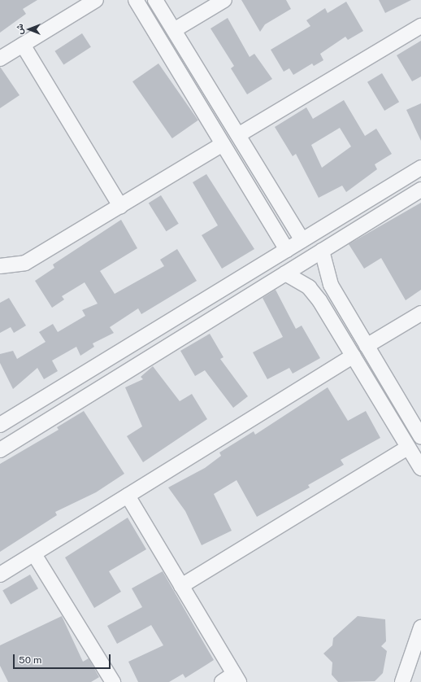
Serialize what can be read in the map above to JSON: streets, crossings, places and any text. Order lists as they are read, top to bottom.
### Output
{
  "scale_bar": "50 m",
  "north": "left"
}
